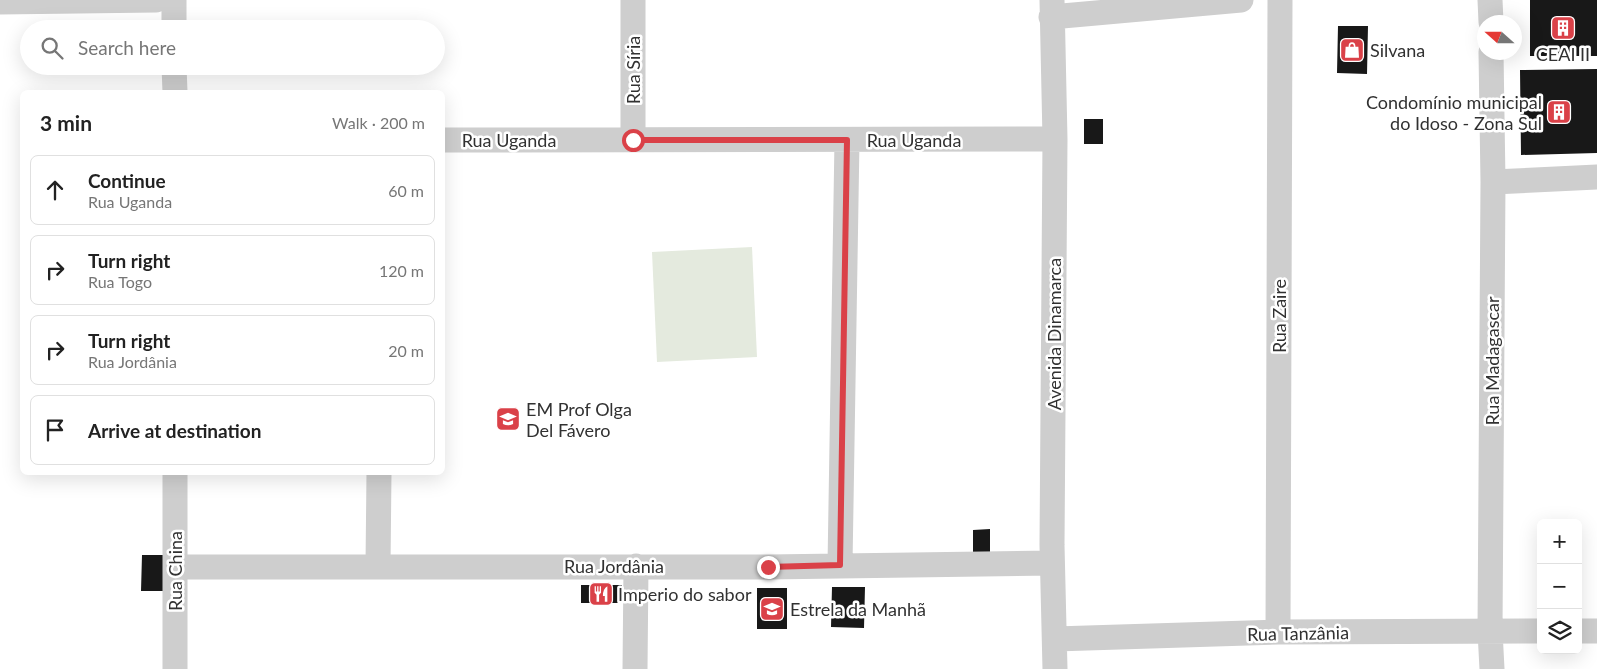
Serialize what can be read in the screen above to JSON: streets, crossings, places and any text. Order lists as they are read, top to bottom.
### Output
{
  "streets": {
    "street": [
      "Rua Síria",
      "Rua Uganda",
      "Rua Zaire",
      "Avenida Dinamarca",
      "Rua Madagascar",
      "Rua Jordânia",
      "Rua China",
      "Rua Tanzânia"
    ]
  },
  "crossings": [
    ["Rua Síria", "Rua Uganda"],
    ["Rua Uganda", "Avenida Dinamarca"],
    ["Rua Zaire", "Rua Tanzânia"],
    ["Avenida Dinamarca", "Rua Jordânia"],
    ["Avenida Dinamarca", "Rua Tanzânia"],
    ["Rua Madagascar", "Rua Tanzânia"],
    ["Rua Jordânia", "Rua China"]
  ],
  "places": {
    "building": ["CEAI II", "Condomínio municipal do Idoso - Zona Sul"],
    "shop": ["Silvana"],
    "school or university": ["EM Prof Olga Del Fávero", "Estrela da Manhã"],
    "restaurant": ["Imperio do sabor"]
  },
  "north": "left",
  "page": {
    "search": "Search here",
    "heading": ["3 min", "Walk · 200 m"],
    "list": [
      ["Continue", "Rua Uganda", "60 m"],
      ["Turn right", "Rua Togo", "120 m"],
      ["Turn right", "Rua Jordânia", "20 m"],
      "Arrive at destination"
    ],
    "map_buttons": ["+", "−"]
  }
}
